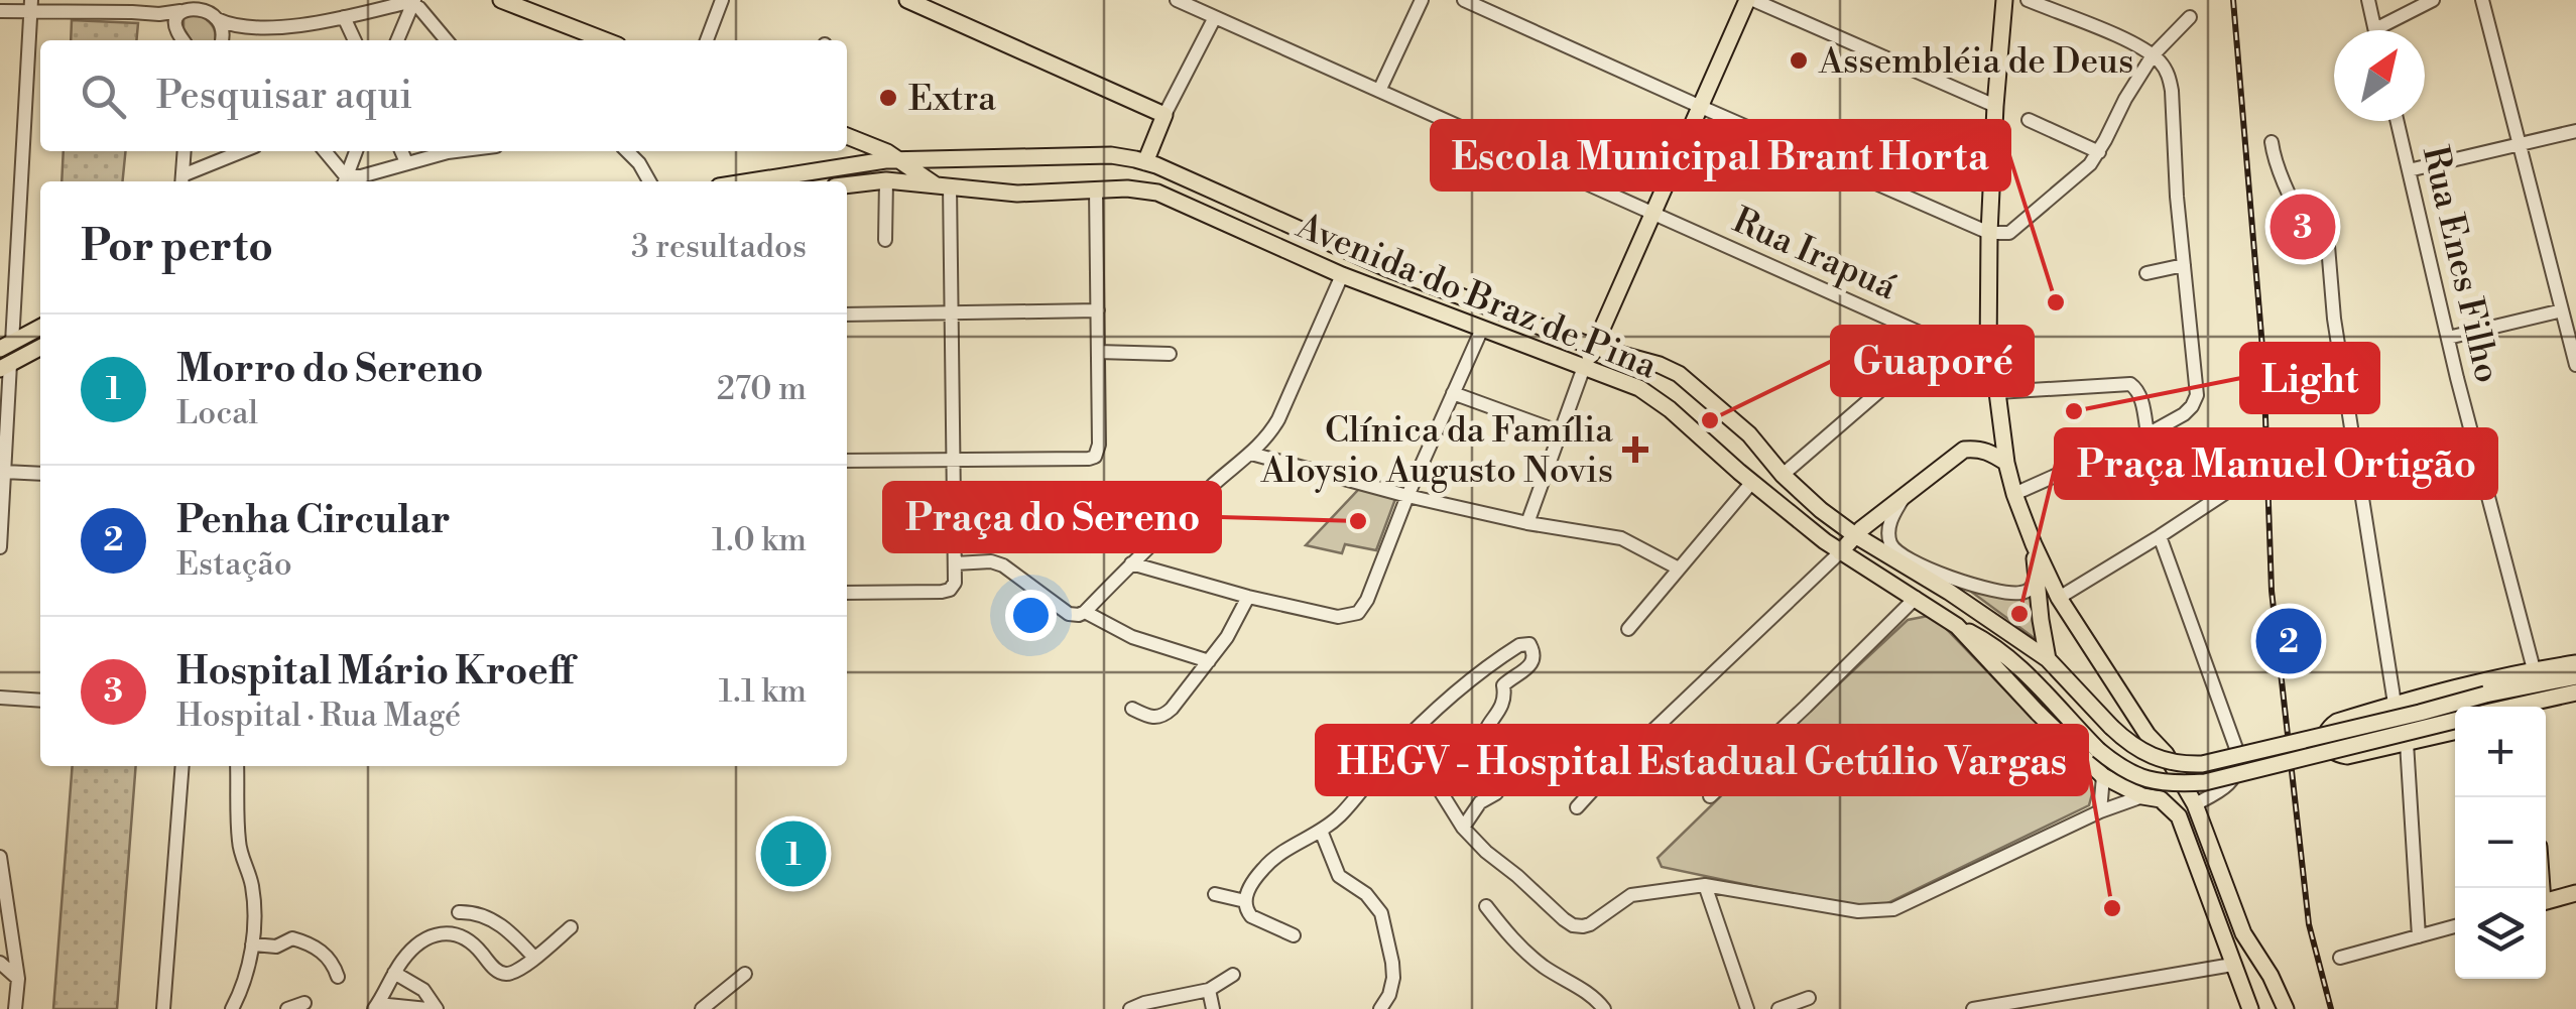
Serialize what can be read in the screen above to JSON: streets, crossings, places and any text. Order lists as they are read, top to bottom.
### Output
{
  "streets": {
    "main road": ["Avenida do Braz de Pina"],
    "street": ["Rua Irapuá", "Rua Enes Filho"]
  },
  "places": {
    "other": [
      "Assembléia de Deus",
      "Extra",
      "Escola Municipal Brant Horta",
      "Light",
      "Guaporé",
      "Praça do Sereno",
      "Praça Manuel Ortigão",
      "HEGV - Hospital Estadual Getúlio Vargas"
    ],
    "health": ["Clínica da Família Aloysio Augusto Novis"]
  },
  "north": "top right",
  "page": {
    "search": "Pesquisar aqui",
    "heading": ["Por perto", "3 resultados"],
    "pins": ["3", "2", "1"],
    "list": [
      {
        "mark": "1",
        "name": "Morro do Sereno",
        "note": "Local",
        "value": "270 m"
      },
      {
        "mark": "2",
        "name": "Penha Circular",
        "note": "Estação",
        "value": "1.0 km"
      },
      {
        "mark": "3",
        "name": "Hospital Mário Kroeff",
        "note": "Hospital · Rua Magé",
        "value": "1.1 km"
      }
    ],
    "map_buttons": ["+", "−"]
  }
}
